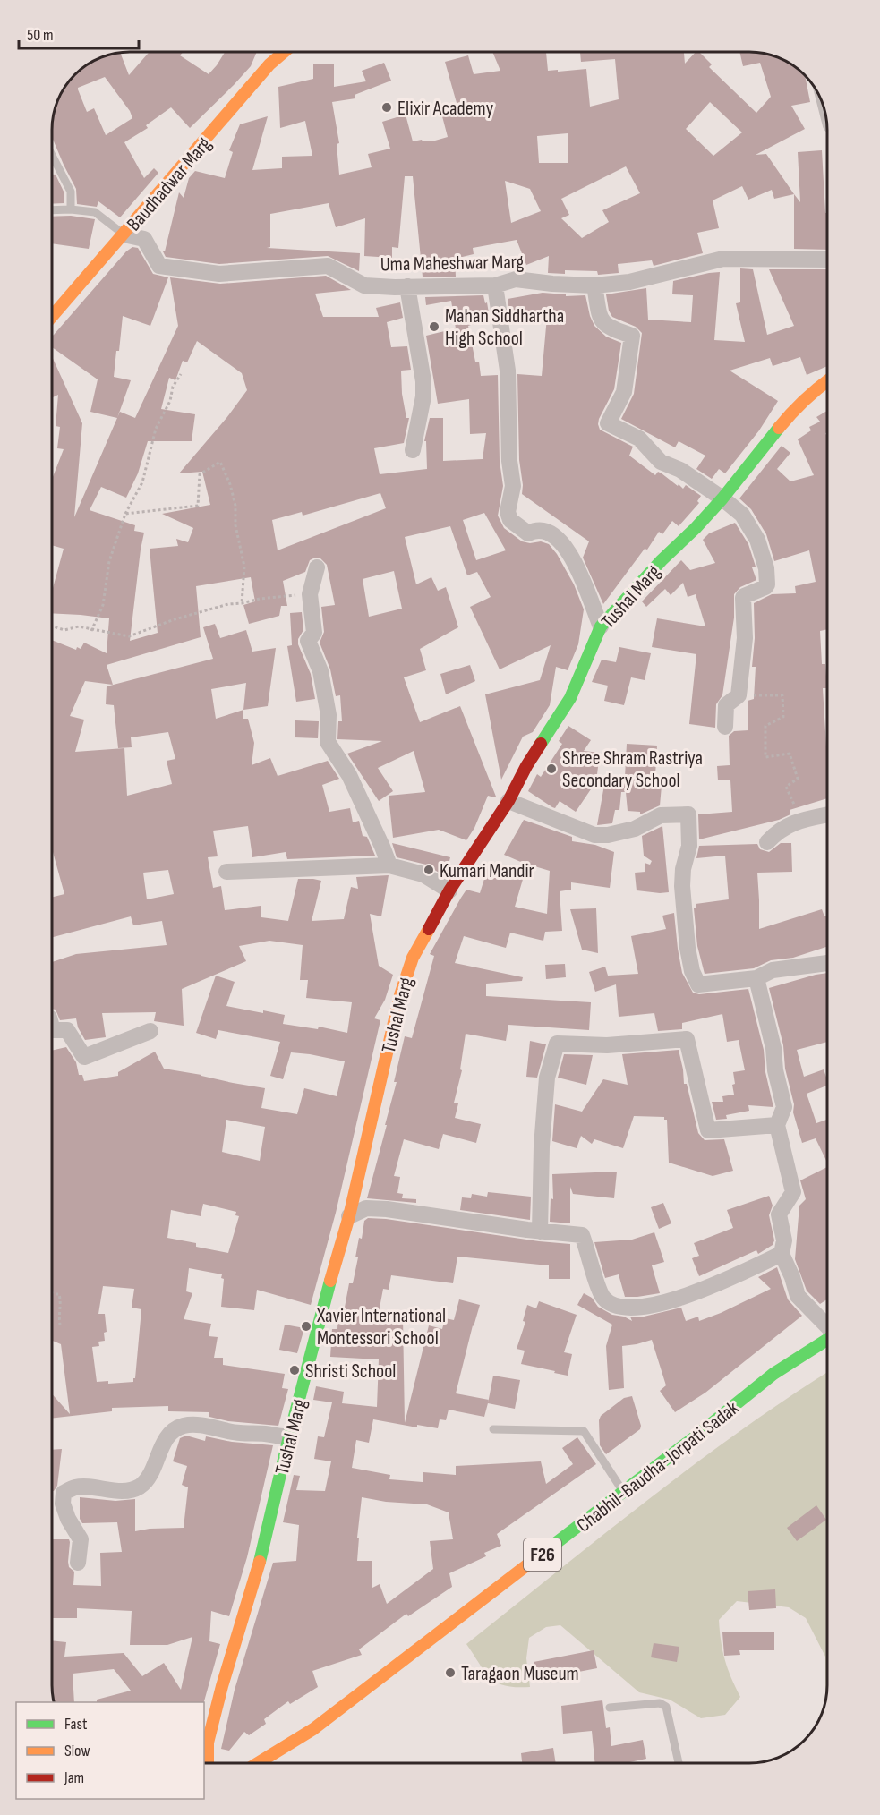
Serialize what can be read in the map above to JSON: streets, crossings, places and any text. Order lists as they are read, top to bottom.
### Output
{
  "streets": {
    "street": [
      "Baudhadwar Marg",
      "Uma Maheshwar Marg",
      "Tushal Marg",
      "Chabhil-Baudha-Jorpati Sadak",
      "F26"
    ]
  },
  "crossings": [
    ["Baudhadwar Marg", "Uma Maheshwar Marg"]
  ],
  "places": [
    "Elixir Academy",
    "Mahan Siddhartha High School",
    "Shree Shram Rastriya Secondary School",
    "Kumari Mandir",
    "Xavier International Montessori School",
    "Shristi School",
    "Taragaon Museum"
  ],
  "legend": ["Fast", "Slow", "Jam"],
  "scale_bar": "50 m"
}
